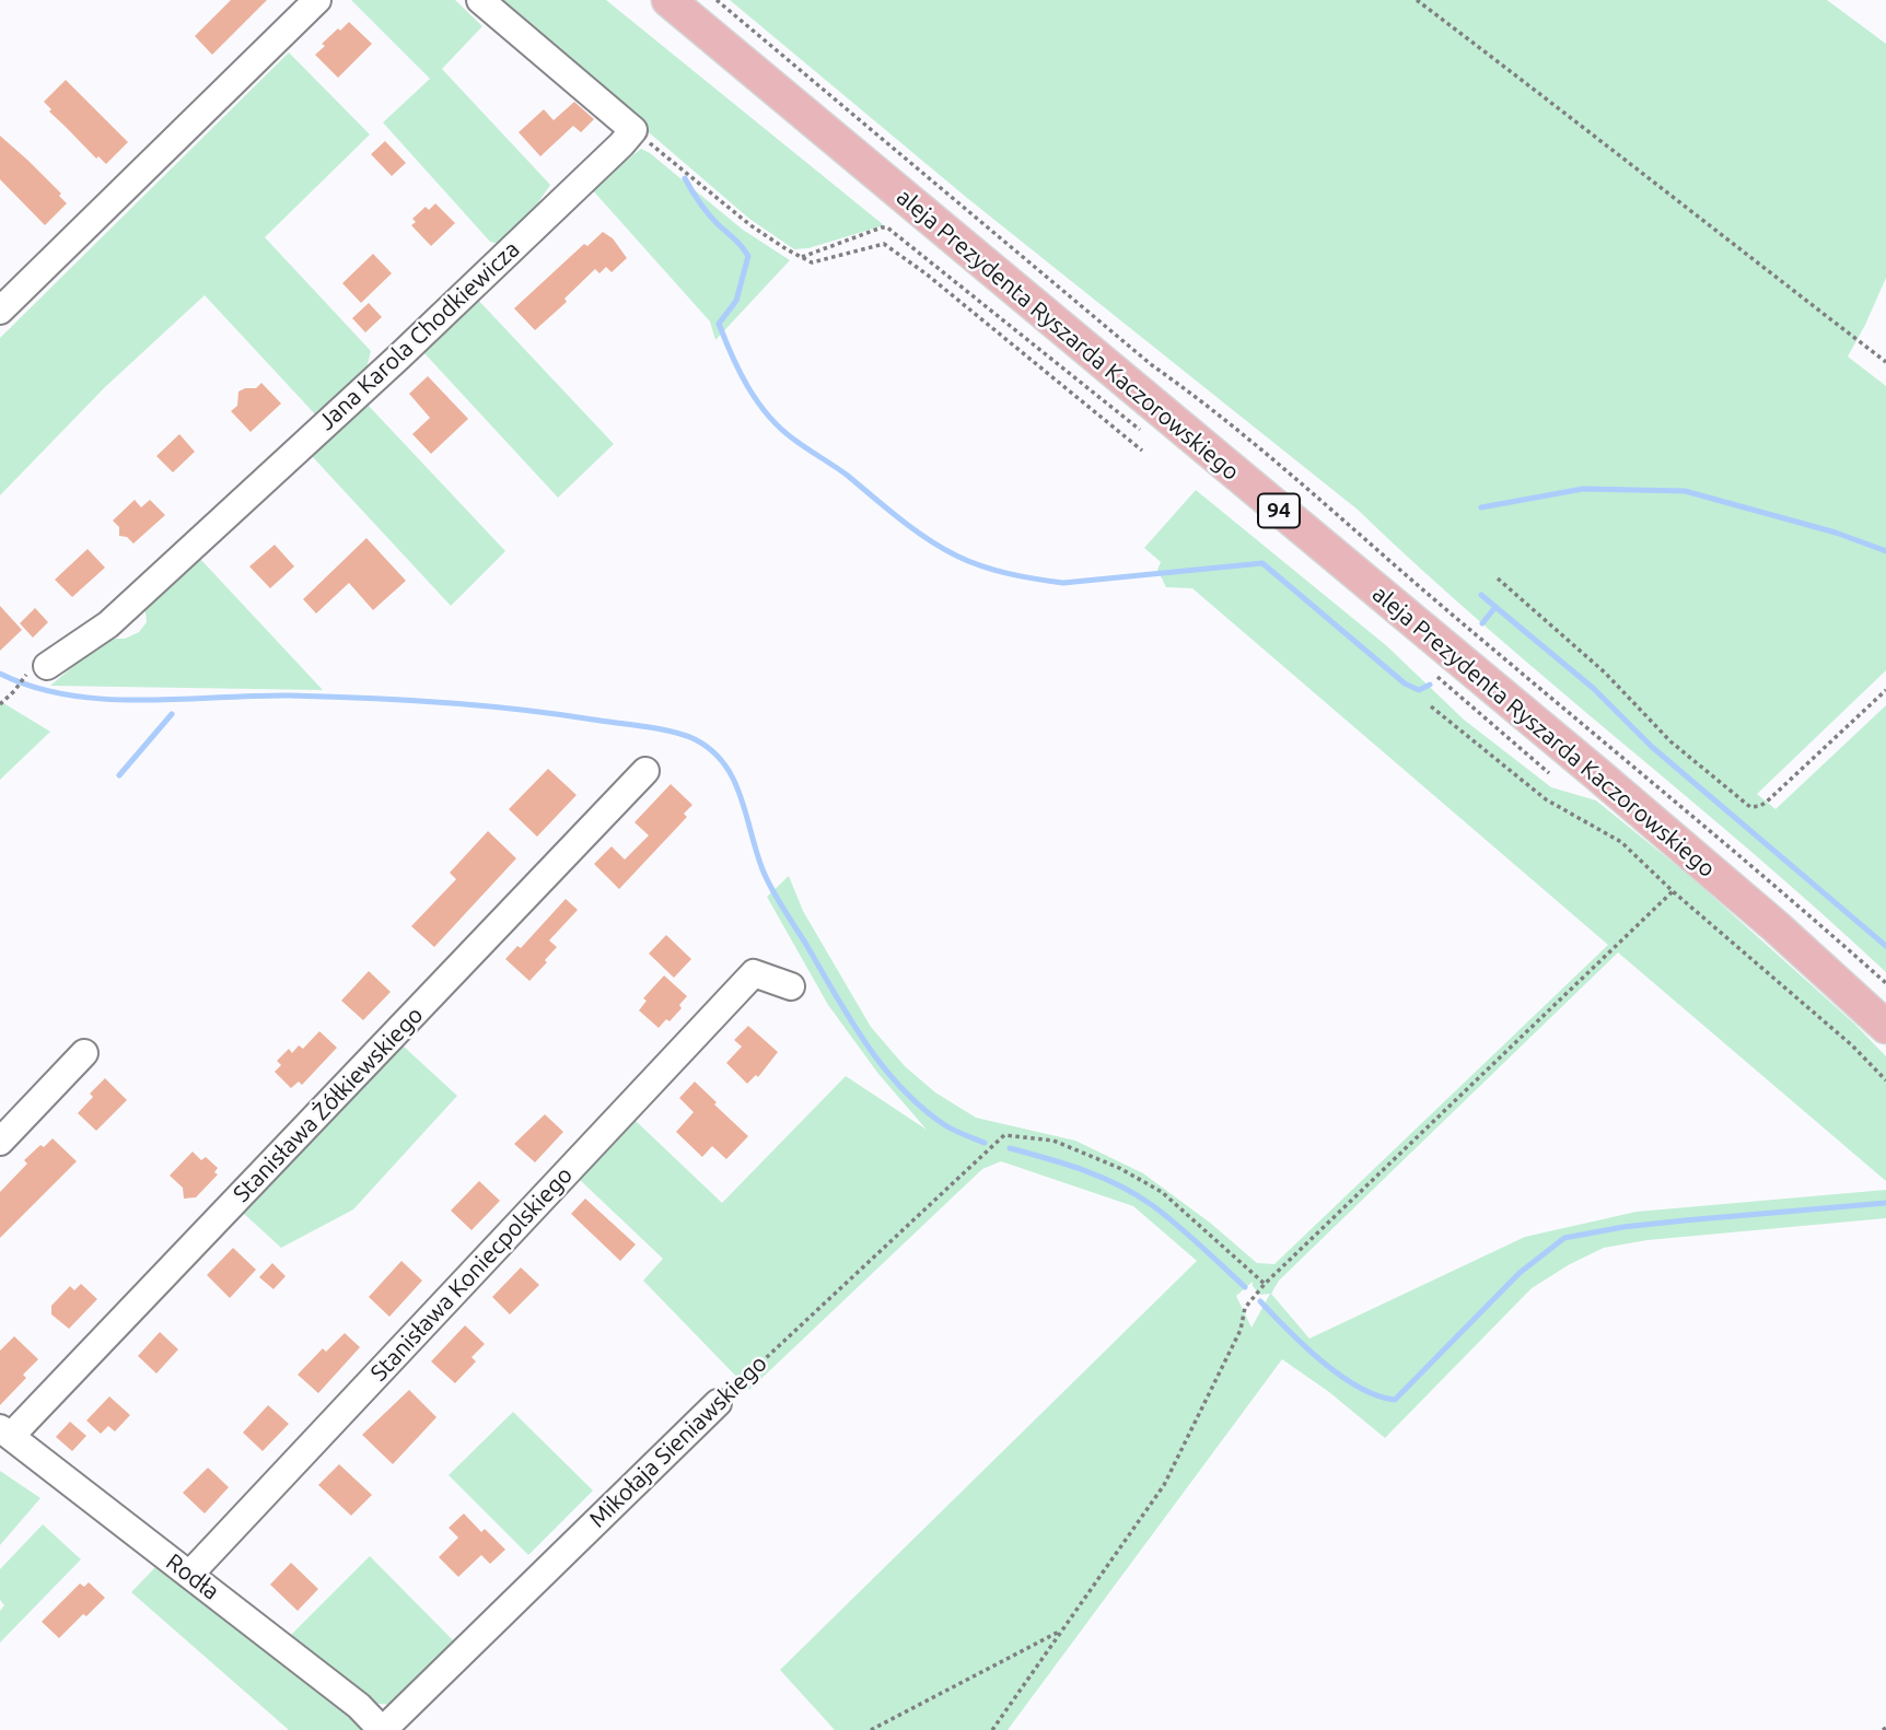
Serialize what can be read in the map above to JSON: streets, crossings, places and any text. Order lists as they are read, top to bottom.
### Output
{
  "streets": {
    "main road": ["aleja Prezydenta Ryszarda Kaczorowskiego", "94"],
    "street": [
      "Jana Karola Chodkiewicza",
      "Stanisława Żółkiewskiego",
      "Stanisława Koniecpolskiego",
      "Mikołaja Sieniawskiego",
      "Rodła"
    ]
  },
  "crossings": [
    ["Stanisława Żółkiewskiego", "Rodła"],
    ["Stanisława Koniecpolskiego", "Rodła"],
    ["Mikołaja Sieniawskiego", "Rodła"]
  ]
}
